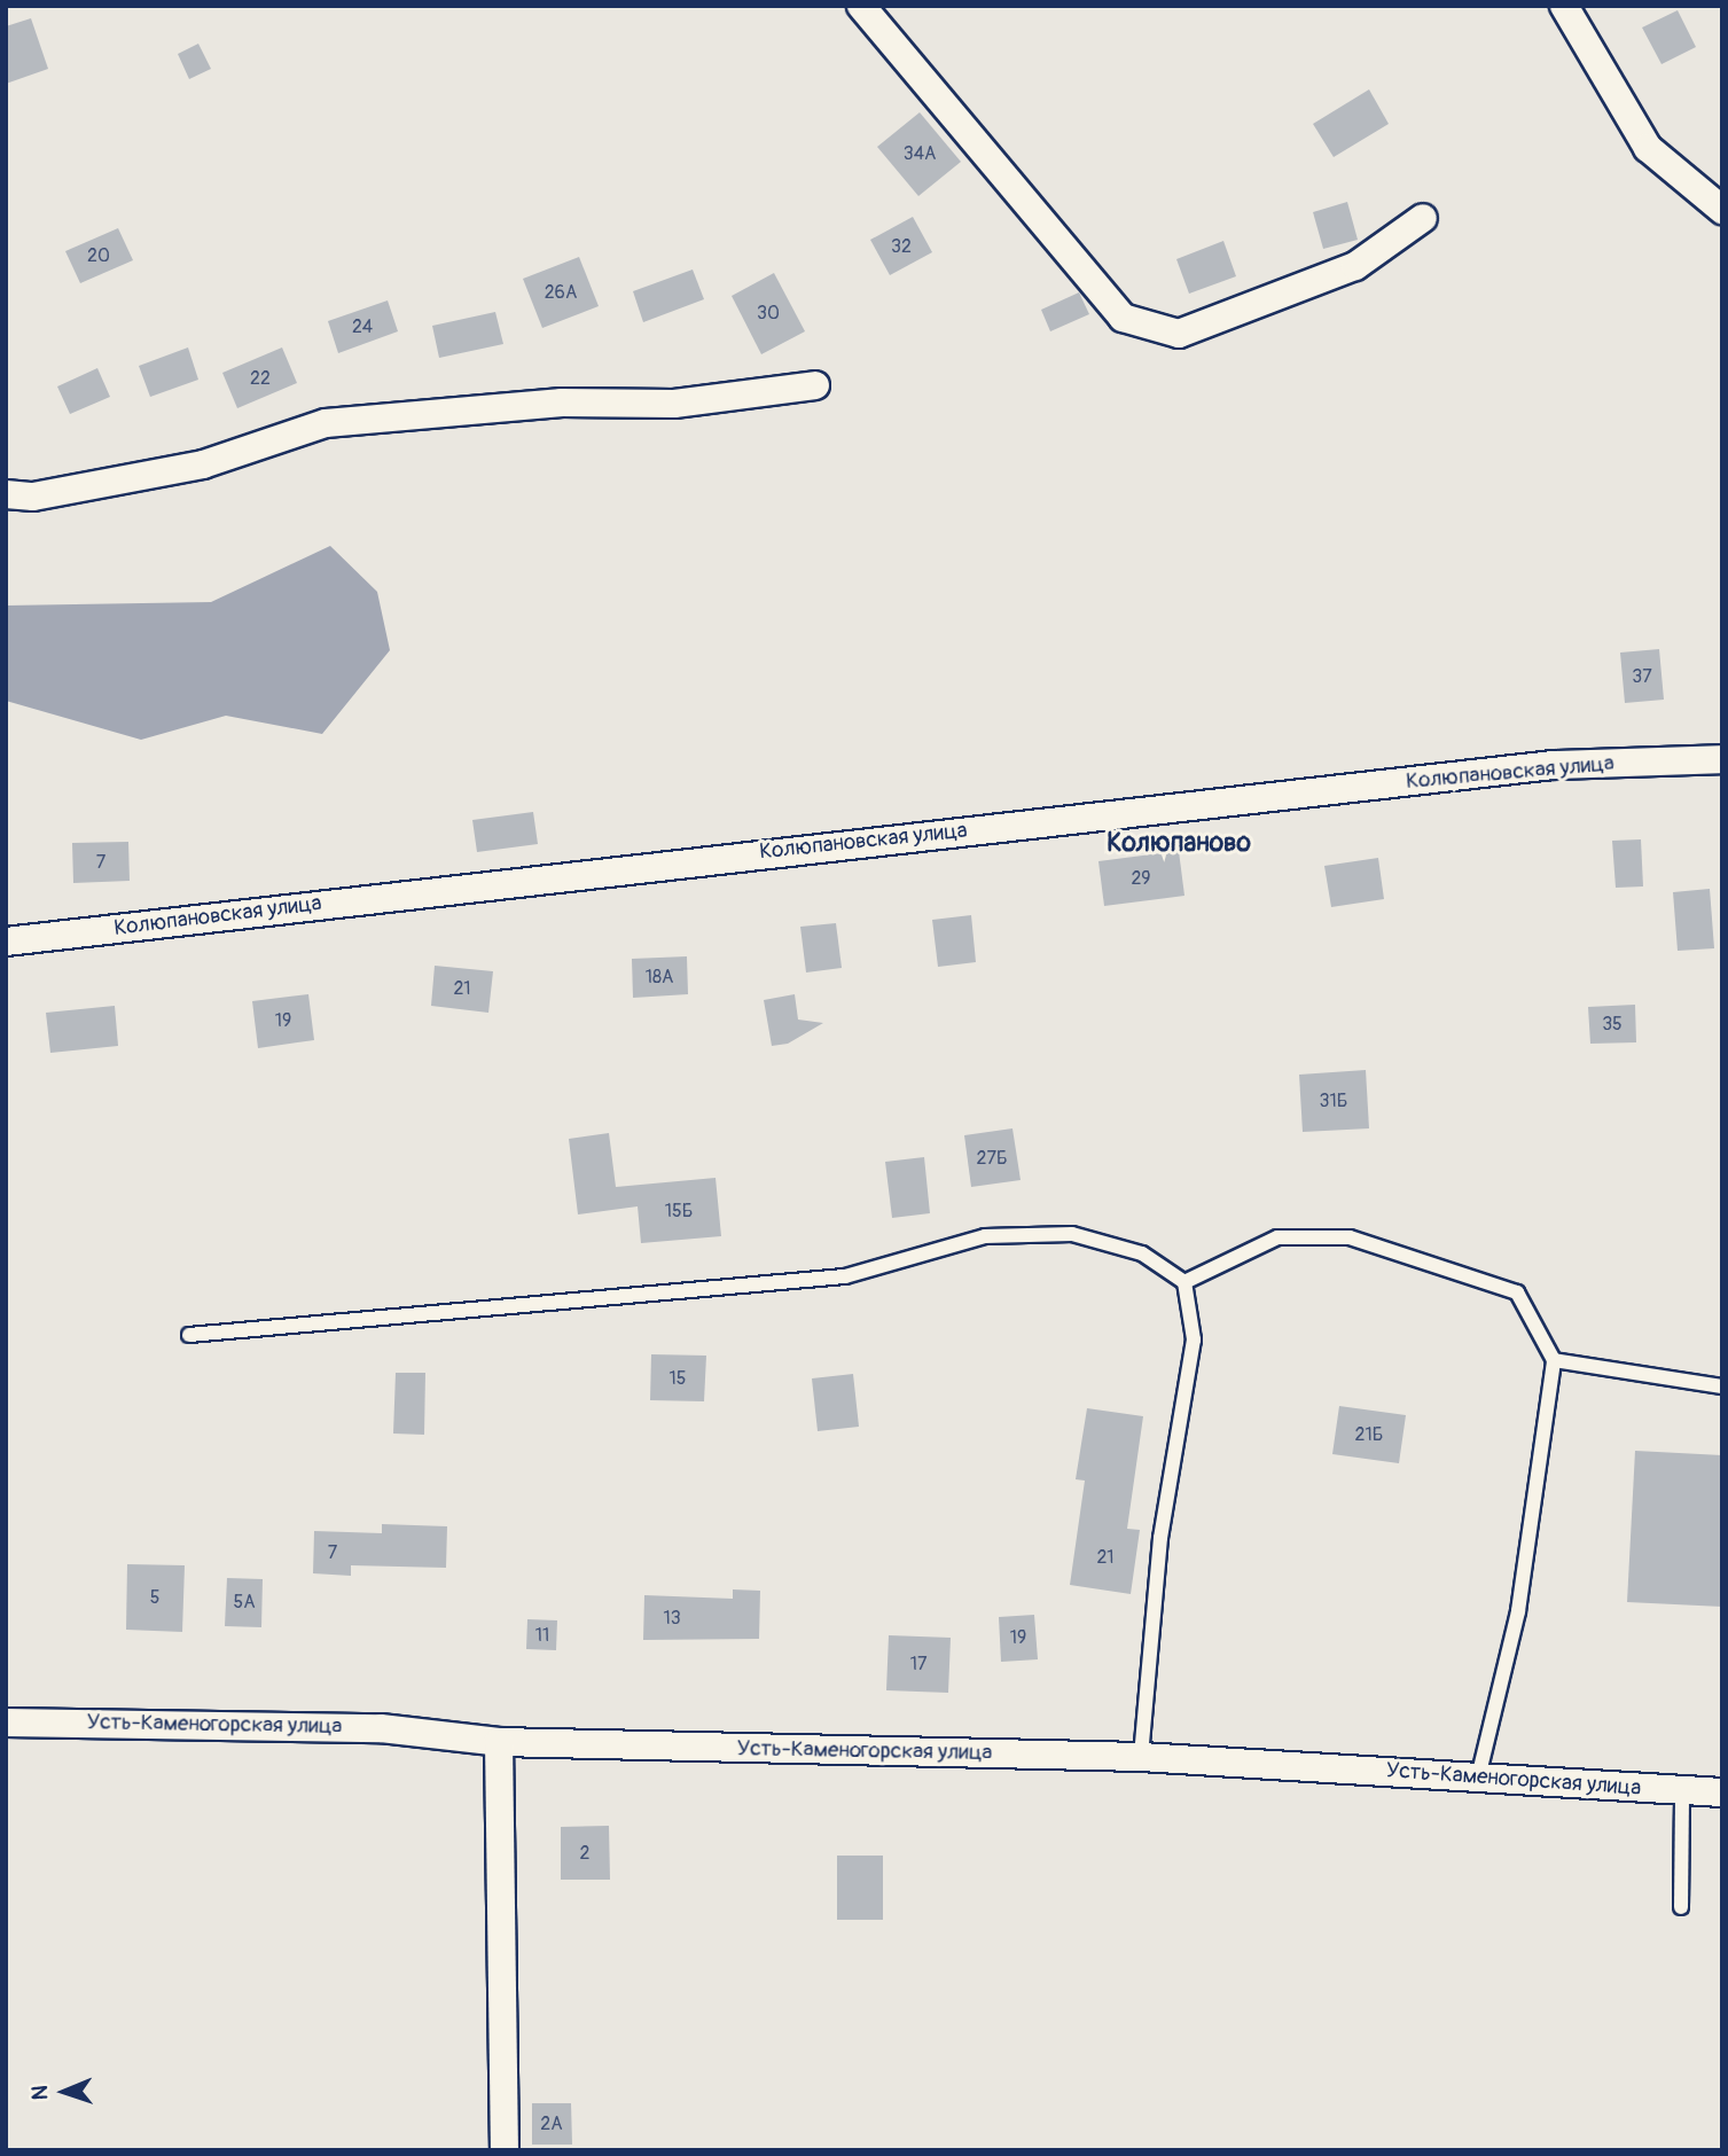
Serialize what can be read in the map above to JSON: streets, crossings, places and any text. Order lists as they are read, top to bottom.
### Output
{
  "streets": {
    "street": ["Колюпановская улица", "Усть-Каменогорская улица"]
  },
  "districts": ["Колюпаново"],
  "house_numbers": [
    "34А",
    "32",
    "20",
    "26А",
    "30",
    "24",
    "22",
    "37",
    "7",
    "29",
    "18А",
    "21",
    "19",
    "35",
    "31Б",
    "27Б",
    "15Б",
    "15",
    "21Б",
    "7",
    "21",
    "5",
    "5А",
    "13",
    "11",
    "19",
    "17",
    "2",
    "2А"
  ],
  "north": "left"
}
